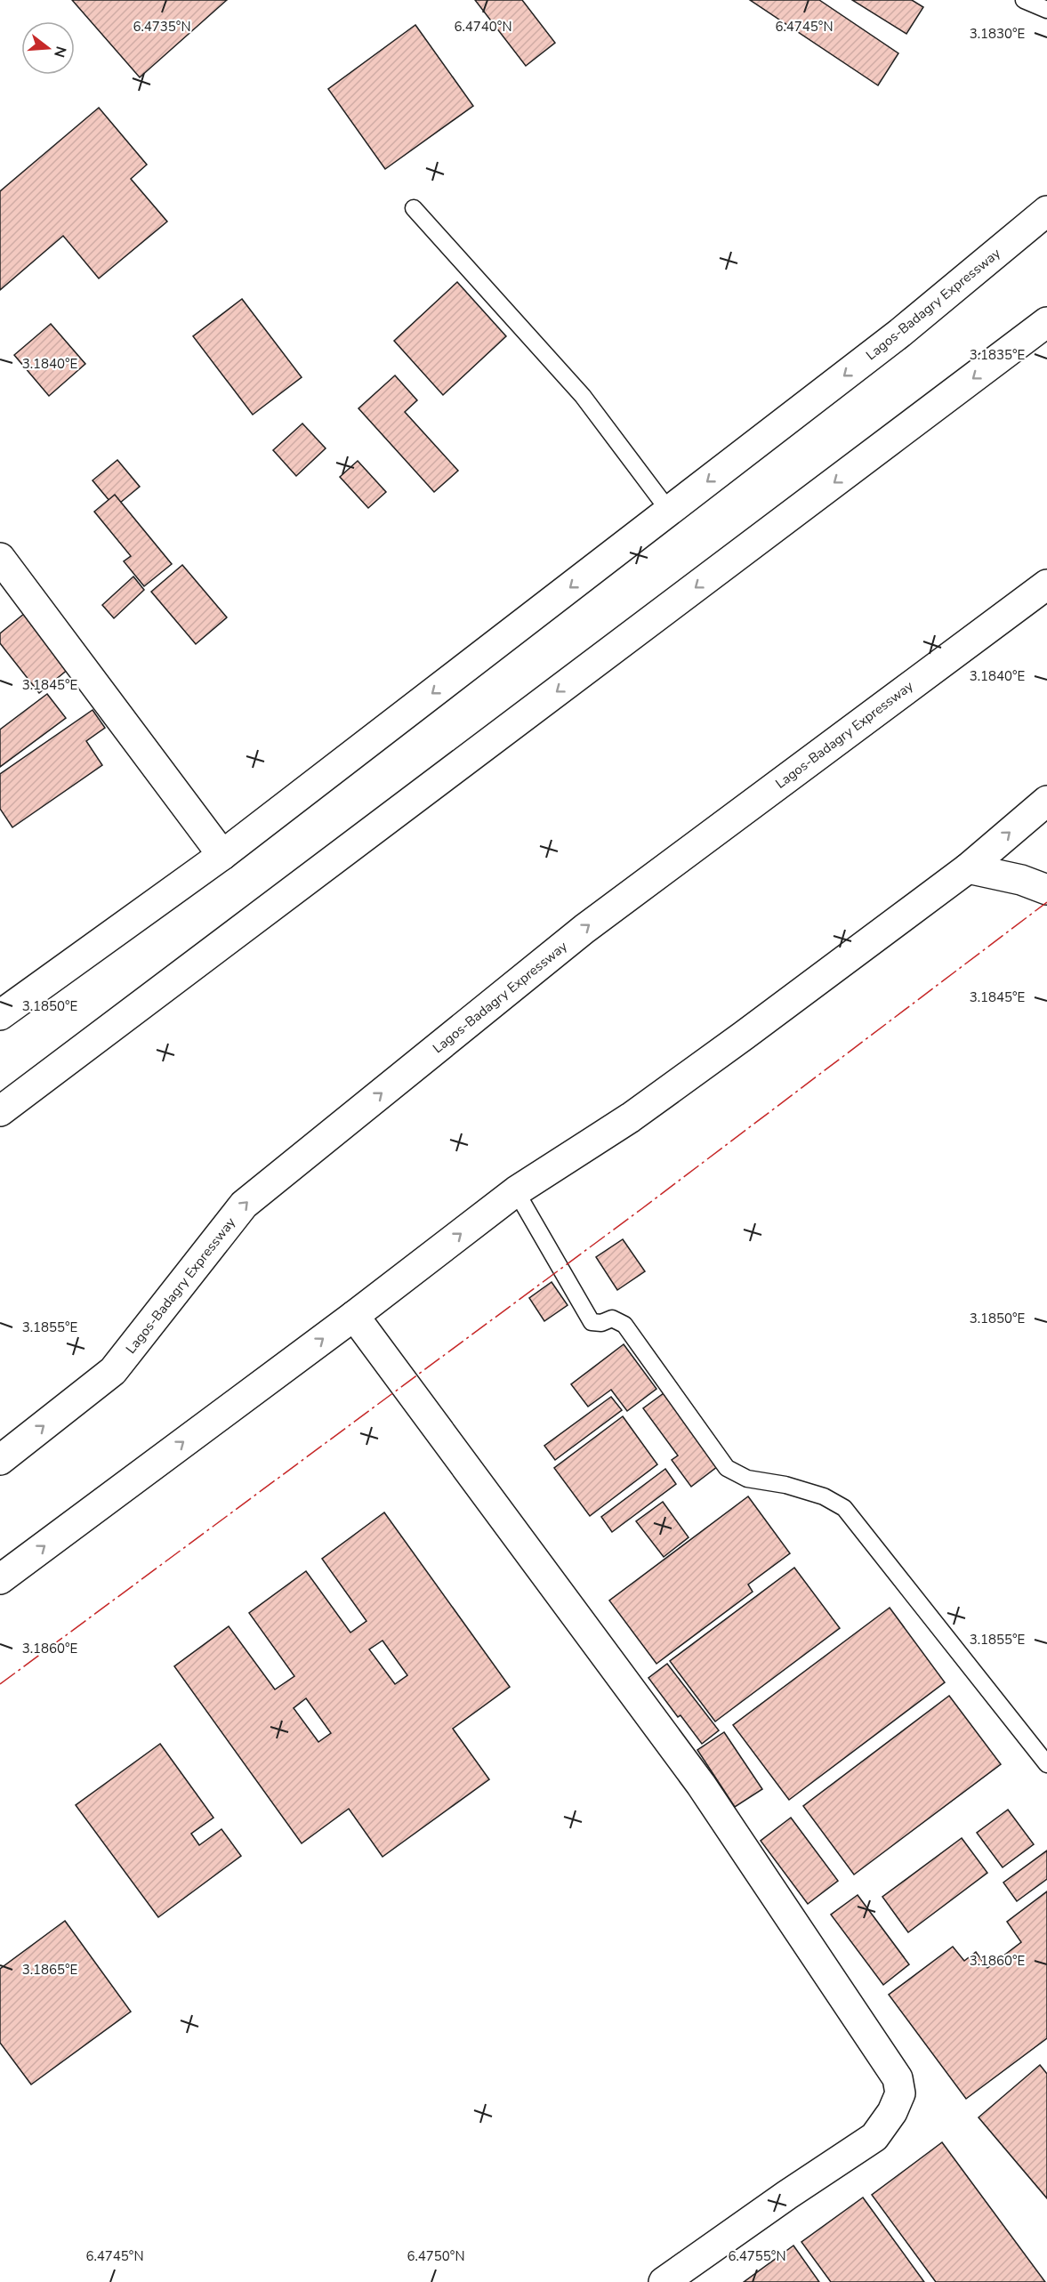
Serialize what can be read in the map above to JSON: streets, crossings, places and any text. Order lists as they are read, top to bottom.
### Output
{
  "streets": {
    "main road": ["Lagos-Badagry Expressway"]
  },
  "north": "right",
  "coordinates": [
    "6.4735°N",
    "6.4740°N",
    "6.4745°N",
    "3.1830°E",
    "3.1835°E",
    "3.1840°E",
    "3.1845°E",
    "3.1850°E",
    "3.1855°E",
    "3.1860°E",
    "3.1865°E",
    "6.4750°N",
    "6.4755°N"
  ]
}
